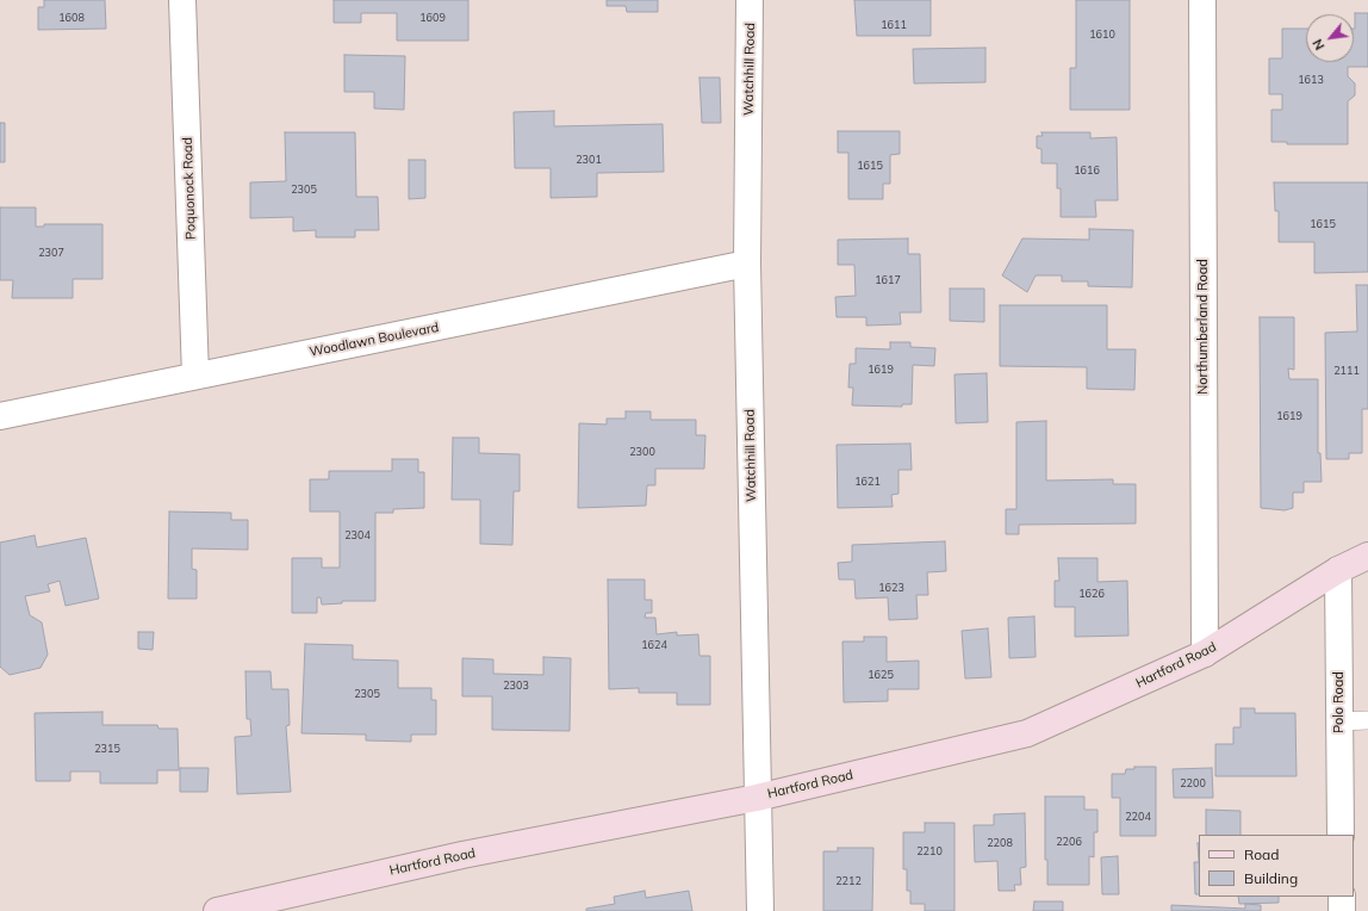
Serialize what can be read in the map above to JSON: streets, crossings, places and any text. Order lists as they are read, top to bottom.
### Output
{
  "streets": {
    "street": [
      "Watchhill Road",
      "Poquonock Road",
      "Northumberland Road",
      "Woodlawn Boulevard",
      "Hartford Road",
      "Polo Road"
    ]
  },
  "crossings": [
    ["Watchhill Road", "Woodlawn Boulevard"],
    ["Watchhill Road", "Hartford Road"],
    ["Poquonock Road", "Woodlawn Boulevard"],
    ["Northumberland Road", "Hartford Road"],
    ["Hartford Road", "Polo Road"]
  ],
  "house_numbers": [
    "1608",
    "1609",
    "1611",
    "1610",
    "1613",
    "2301",
    "1615",
    "1616",
    "2305",
    "1615",
    "2307",
    "1617",
    "1619",
    "2111",
    "1619",
    "2300",
    "1621",
    "2304",
    "1623",
    "1626",
    "1624",
    "1625",
    "2303",
    "2305",
    "2315",
    "2200",
    "2204",
    "2206",
    "2208",
    "2210",
    "2212"
  ],
  "legend": ["Road", "Building"],
  "north": "bottom left"
}
